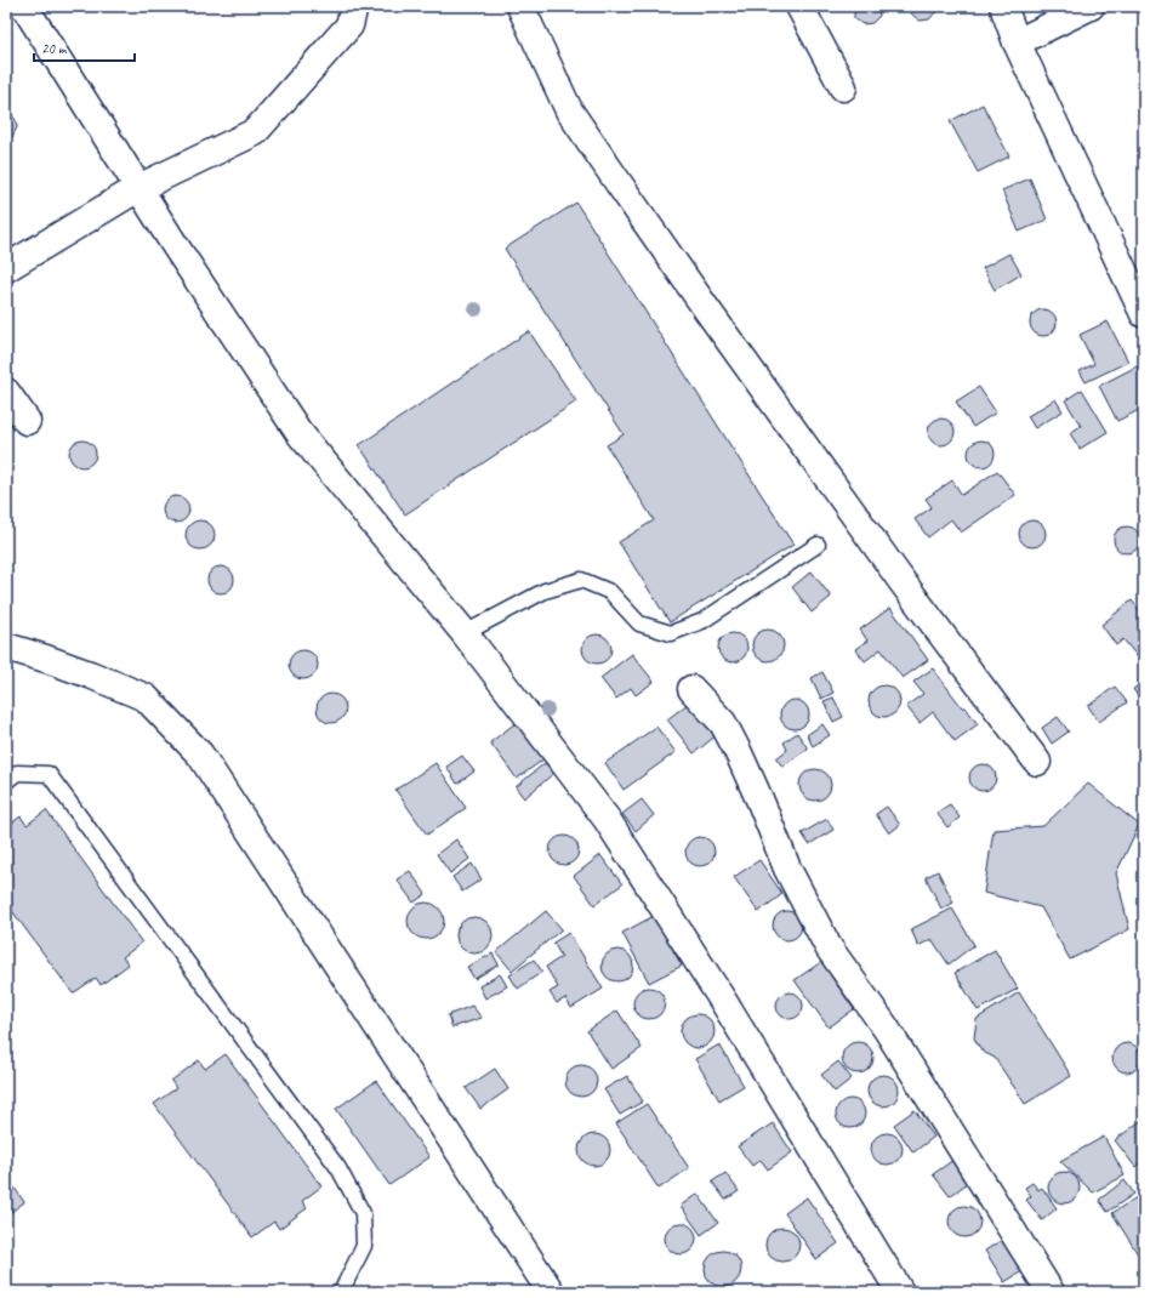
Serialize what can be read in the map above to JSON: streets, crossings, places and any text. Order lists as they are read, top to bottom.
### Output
{
  "scale_bar": "20 m"
}
